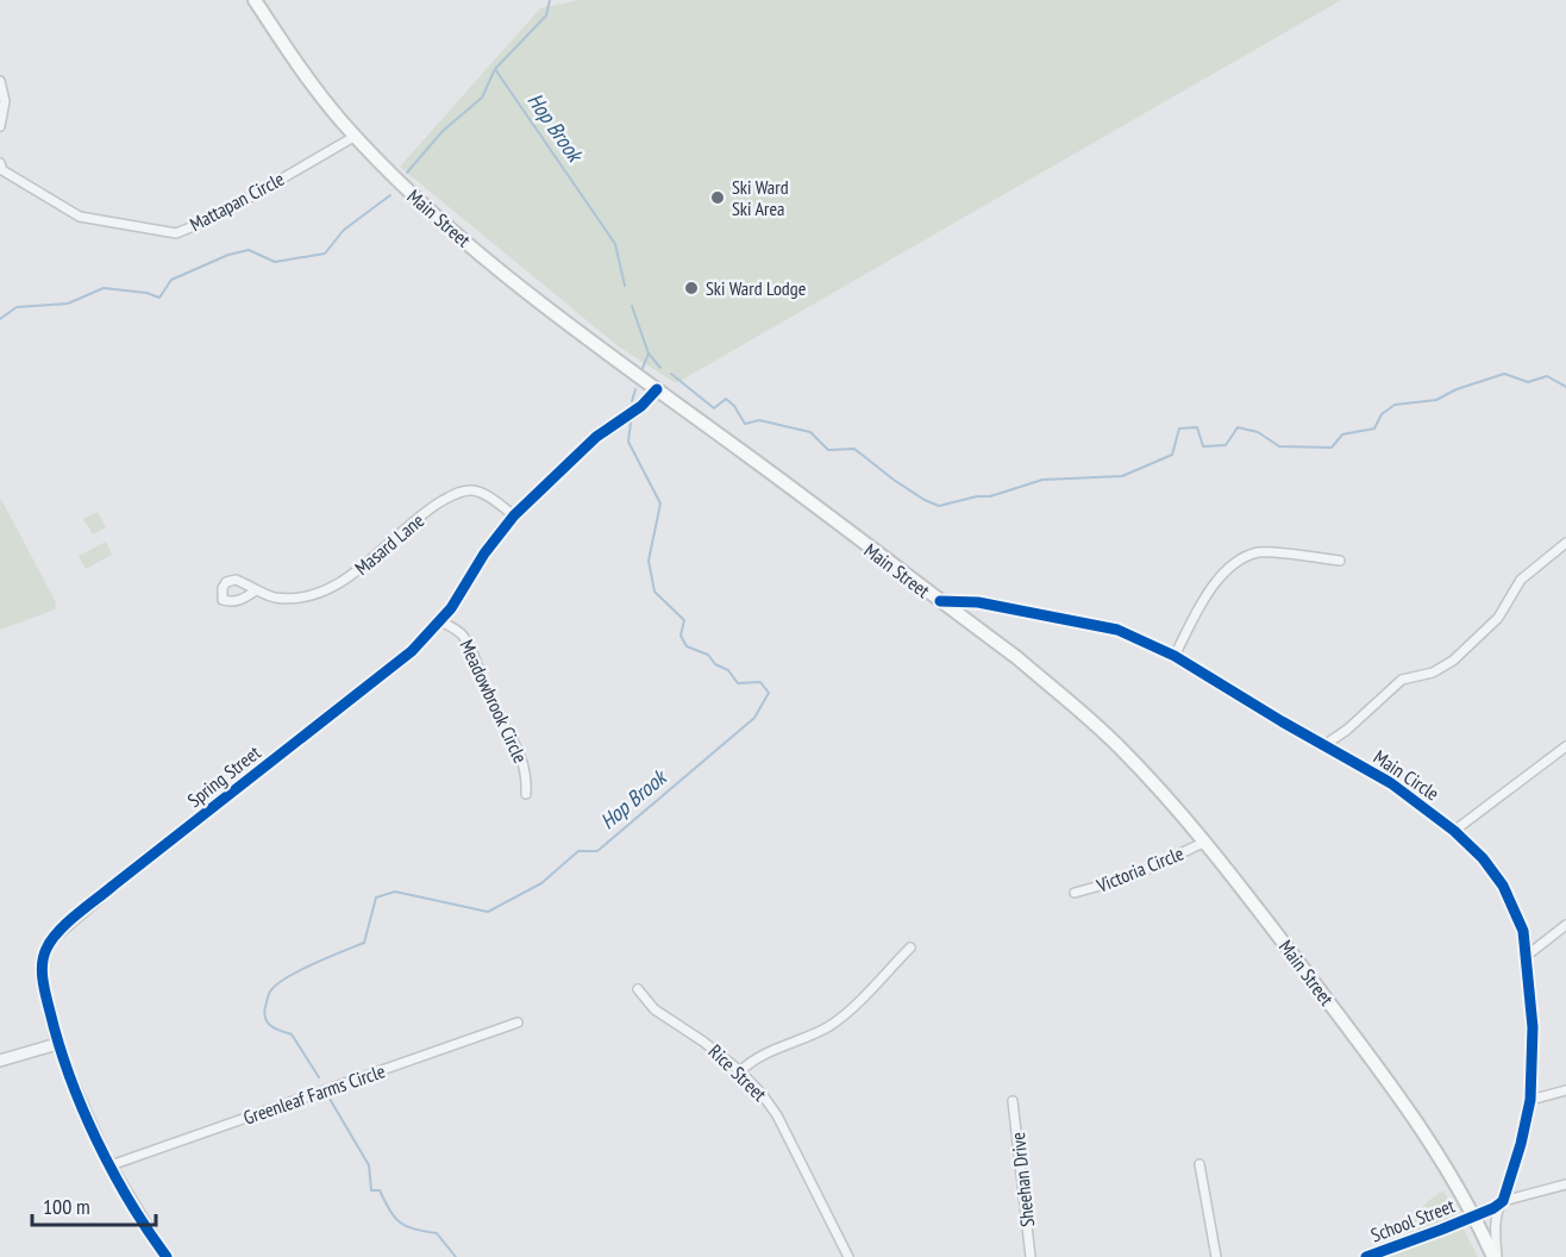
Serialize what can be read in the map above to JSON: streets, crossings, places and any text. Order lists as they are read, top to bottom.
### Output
{
  "streets": {
    "main road": ["Main Street"],
    "street": [
      "Mattapan Circle",
      "Masard Lane",
      "Meadowbrook Circle",
      "Main Circle",
      "Spring Street",
      "Victoria Circle",
      "Rice Street",
      "Greenleaf Farms Circle",
      "Sheehan Drive",
      "School Street"
    ]
  },
  "crossings": [
    ["Mattapan Circle", "Main Street"],
    ["Main Street", "Main Circle"],
    ["Main Street", "Spring Street"],
    ["Main Street", "Victoria Circle"],
    ["Main Street", "School Street"],
    ["Masard Lane", "Spring Street"],
    ["Meadowbrook Circle", "Spring Street"],
    ["Spring Street", "Greenleaf Farms Circle"]
  ],
  "water": ["Hop Brook"],
  "places": ["Ski Ward Ski Area", "Ski Ward Lodge"],
  "scale_bar": "100 m"
}
